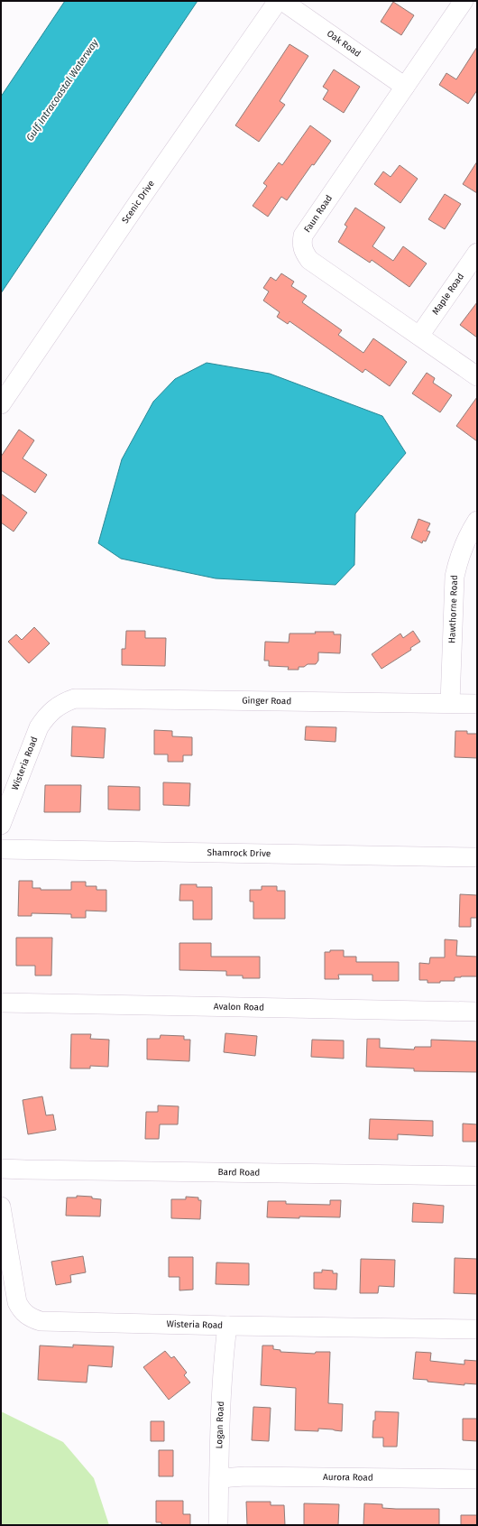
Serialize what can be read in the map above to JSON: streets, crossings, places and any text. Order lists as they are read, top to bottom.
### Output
{
  "streets": {
    "street": [
      "Oak Road",
      "Scenic Drive",
      "Faun Road",
      "Maple Road",
      "Hawthorne Road",
      "Ginger Road",
      "Wisteria Road",
      "Shamrock Drive",
      "Avalon Road",
      "Bard Road",
      "Logan Road",
      "Aurora Road"
    ]
  },
  "crossings": [
    ["Oak Road", "Faun Road"],
    ["Faun Road", "Maple Road"],
    ["Hawthorne Road", "Ginger Road"],
    ["Ginger Road", "Wisteria Road"],
    ["Wisteria Road", "Logan Road"],
    ["Logan Road", "Aurora Road"]
  ],
  "water": ["Gulf Intracoastal Waterway"]
}
